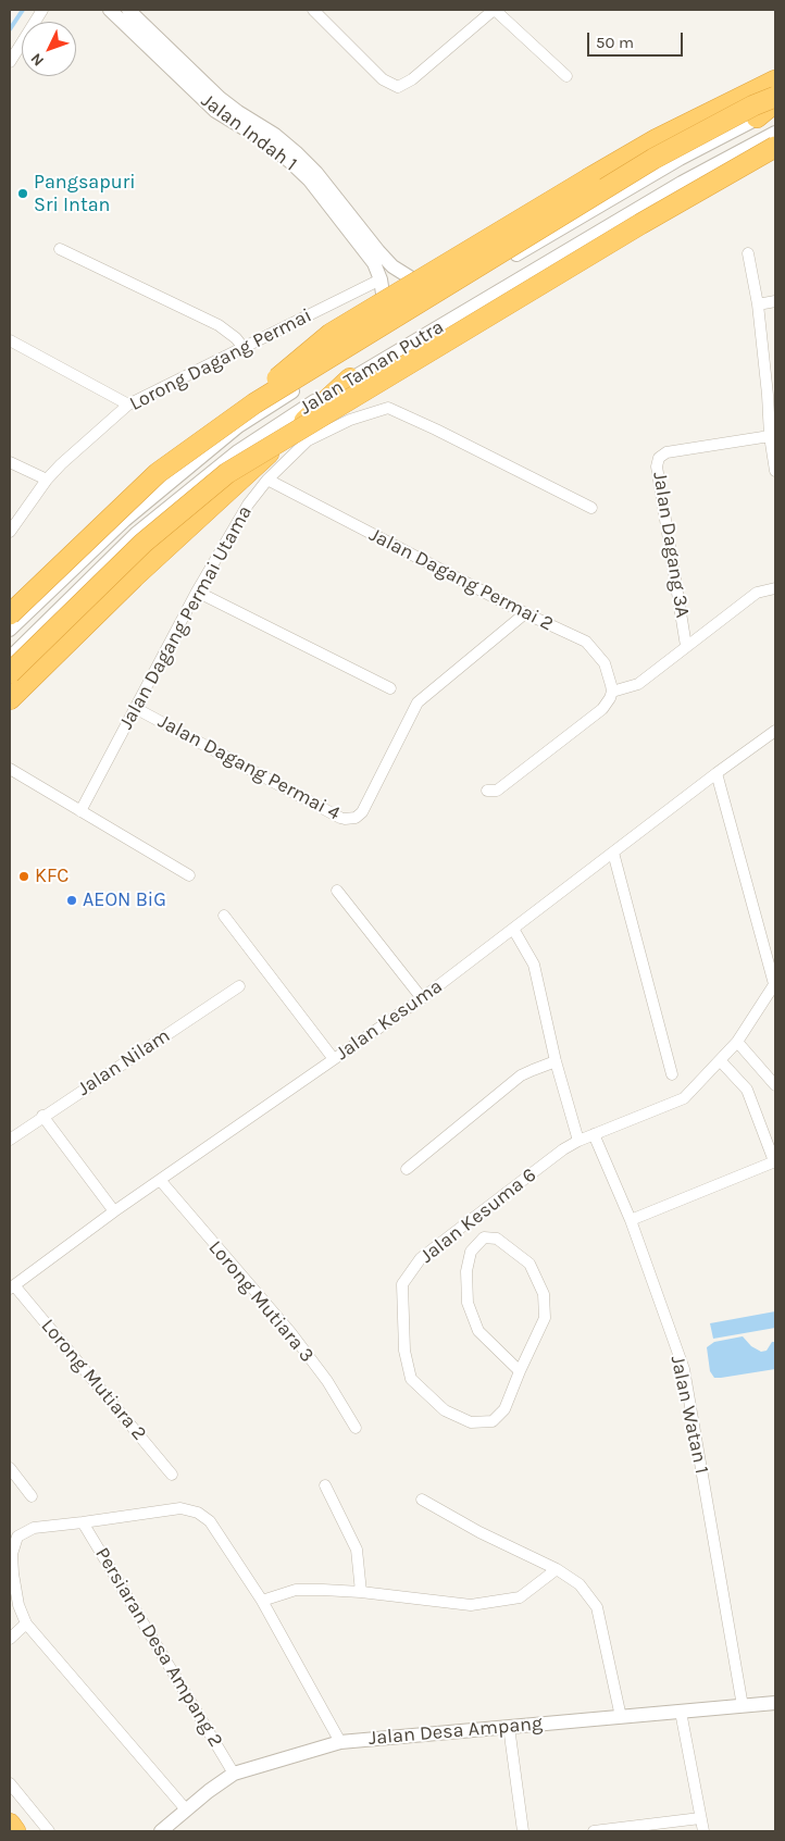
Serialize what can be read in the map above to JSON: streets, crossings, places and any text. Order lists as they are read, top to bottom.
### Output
{
  "streets": {
    "street": [
      "Jalan Indah 1",
      "Lorong Dagang Permai",
      "Jalan Taman Putra",
      "Jalan Dagang 3A",
      "Jalan Dagang Permai 2",
      "Jalan Dagang Permai Utama",
      "Jalan Dagang Permai 4",
      "Jalan Kesuma",
      "Jalan Nilam",
      "Jalan Kesuma 6",
      "Lorong Mutiara 3",
      "Lorong Mutiara 2",
      "Jalan Watan 1",
      "Persiaran Desa Ampang 2",
      "Jalan Desa Ampang"
    ]
  },
  "crossings": [
    ["Jalan Indah 1", "Lorong Dagang Permai"],
    ["Jalan Indah 1", "Jalan Taman Putra"],
    ["Jalan Dagang Permai 2", "Jalan Dagang Permai Utama"],
    ["Jalan Dagang Permai 2", "Jalan Dagang Permai 4"],
    ["Jalan Dagang Permai Utama", "Jalan Dagang Permai 4"],
    ["Jalan Kesuma", "Lorong Mutiara 3"],
    ["Jalan Kesuma", "Lorong Mutiara 2"],
    ["Jalan Kesuma 6", "Jalan Watan 1"],
    ["Jalan Watan 1", "Jalan Desa Ampang"],
    ["Persiaran Desa Ampang 2", "Jalan Desa Ampang"]
  ],
  "places": ["Pangsapuri Sri Intan", "KFC", "AEON BiG"],
  "scale_bar": "50 m",
  "north": "bottom left"
}
